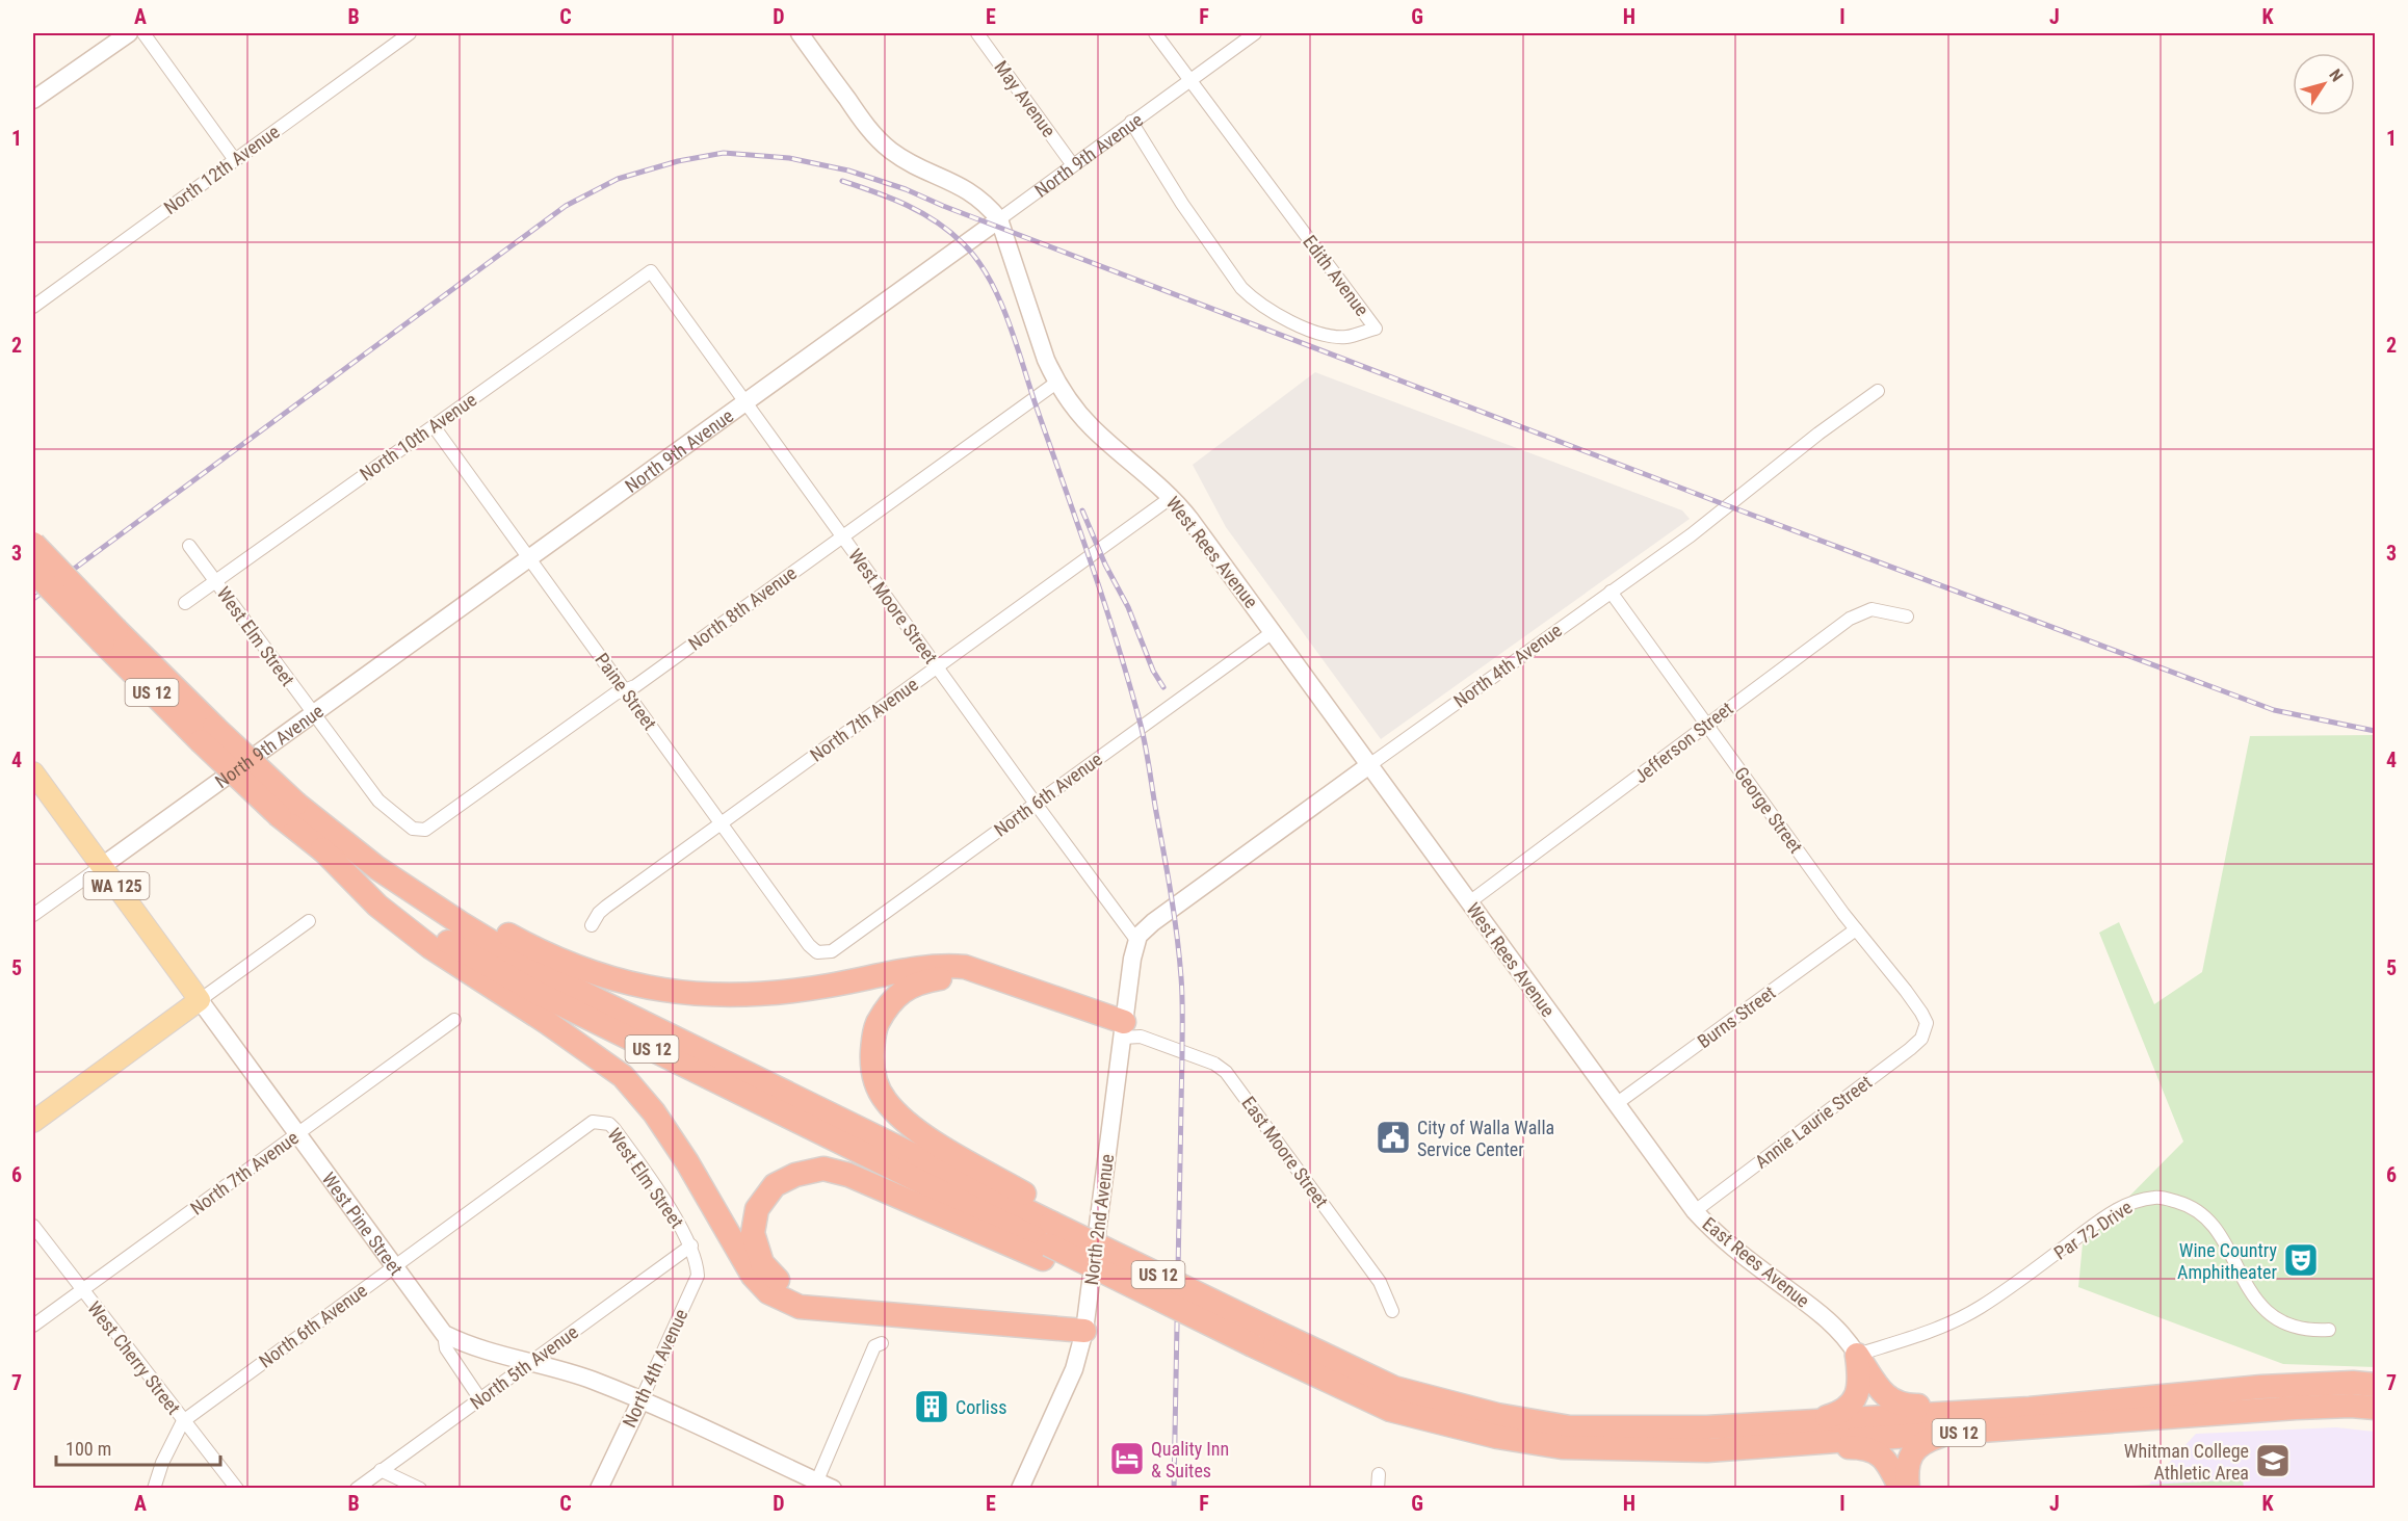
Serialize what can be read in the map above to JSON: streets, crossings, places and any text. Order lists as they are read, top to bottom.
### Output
{
  "streets": {
    "highway": ["US 12"],
    "main road": ["WA 125", "West Pine Street"],
    "street": [
      "May Avenue",
      "North 9th Avenue",
      "North 12th Avenue",
      "Edith Avenue",
      "North 10th Avenue",
      "West Rees Avenue",
      "West Moore Street",
      "North 8th Avenue",
      "West Elm Street",
      "North 4th Avenue",
      "Paine Street",
      "North 7th Avenue",
      "Jefferson Street",
      "North 6th Avenue",
      "George Street",
      "Burns Street",
      "Annie Laurie Street",
      "East Moore Street",
      "North 2nd Avenue",
      "Par 72 Drive",
      "East Rees Avenue",
      "West Cherry Street",
      "North 5th Avenue"
    ]
  },
  "crossings": [
    ["May Avenue", "North 9th Avenue"],
    ["North 9th Avenue", "Edith Avenue"],
    ["North 9th Avenue", "West Rees Avenue"],
    ["North 9th Avenue", "West Moore Street"],
    ["North 9th Avenue", "West Elm Street"],
    ["North 9th Avenue", "Paine Street"],
    ["North 9th Avenue", "West Pine Street"],
    ["North 10th Avenue", "West Moore Street"],
    ["North 10th Avenue", "West Elm Street"],
    ["North 10th Avenue", "Paine Street"],
    ["West Rees Avenue", "North 8th Avenue"],
    ["West Rees Avenue", "North 4th Avenue"],
    ["West Rees Avenue", "North 7th Avenue"],
    ["West Rees Avenue", "Jefferson Street"],
    ["West Rees Avenue", "North 6th Avenue"],
    ["West Rees Avenue", "Burns Street"],
    ["West Rees Avenue", "East Rees Avenue"],
    ["West Moore Street", "North 8th Avenue"],
    ["West Moore Street", "North 4th Avenue"],
    ["West Moore Street", "North 7th Avenue"],
    ["West Moore Street", "North 6th Avenue"],
    ["West Moore Street", "North 2nd Avenue"],
    ["North 8th Avenue", "West Elm Street"],
    ["North 8th Avenue", "Paine Street"],
    ["West Elm Street", "North 4th Avenue"],
    ["West Elm Street", "North 6th Avenue"],
    ["West Elm Street", "North 5th Avenue"],
    ["North 4th Avenue", "George Street"],
    ["North 4th Avenue", "North 2nd Avenue"],
    ["North 4th Avenue", "West Pine Street"],
    ["North 4th Avenue", "North 5th Avenue"],
    ["Paine Street", "North 7th Avenue"],
    ["Paine Street", "North 6th Avenue"],
    ["North 7th Avenue", "West Pine Street"],
    ["North 7th Avenue", "West Cherry Street"],
    ["Jefferson Street", "George Street"],
    ["North 6th Avenue", "West Pine Street"],
    ["North 6th Avenue", "West Cherry Street"],
    ["George Street", "Burns Street"],
    ["George Street", "Annie Laurie Street"],
    ["Burns Street", "East Rees Avenue"],
    ["Annie Laurie Street", "East Rees Avenue"],
    ["East Moore Street", "North 2nd Avenue"],
    ["West Pine Street", "North 5th Avenue"],
    ["Par 72 Drive", "East Rees Avenue"]
  ],
  "places": {
    "public building": ["City of Walla Walla Service Center"],
    "theatre": ["Wine Country Amphitheater"],
    "building": ["Corliss"],
    "hotel": ["Quality Inn & Suites"],
    "school or university": ["Whitman College Athletic Area"]
  },
  "scale_bar": "100 m",
  "north": "top right",
  "grid": {
    "columns": [
      "A",
      "B",
      "C",
      "D",
      "E",
      "F",
      "G",
      "H",
      "I",
      "J",
      "K"
    ],
    "rows": [
      "1",
      "2",
      "3",
      "4",
      "5",
      "6",
      "7"
    ]
  }
}
